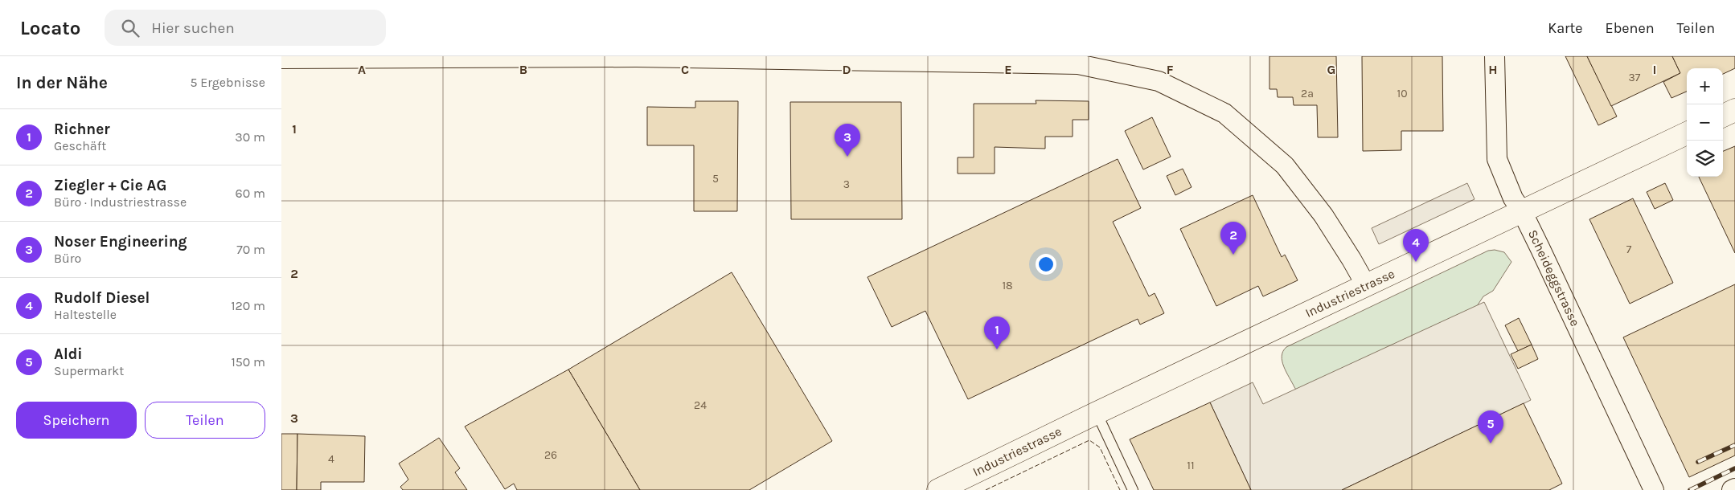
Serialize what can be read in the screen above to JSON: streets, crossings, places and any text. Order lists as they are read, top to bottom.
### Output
{
  "streets": {
    "street": ["Scheideggstrasse", "Industriestrasse"]
  },
  "crossings": [
    ["Scheideggstrasse", "Industriestrasse"]
  ],
  "house_numbers": [
    "37",
    "2a",
    "10",
    "5",
    "3",
    "7",
    "18",
    "24",
    "26",
    "4",
    "11"
  ],
  "page": {
    "header": "Locato",
    "search": "Hier suchen",
    "nav": ["Karte", "Ebenen", "Teilen"],
    "heading": ["In der Nähe", "5 Ergebnisse"],
    "map_buttons": ["+", "−"],
    "list": [
      {
        "mark": "1",
        "name": "Richner",
        "note": "Geschäft",
        "value": "30 m"
      },
      {
        "mark": "2",
        "name": "Ziegler + Cie AG",
        "note": "Büro · Industriestrasse",
        "value": "60 m"
      },
      {
        "mark": "3",
        "name": "Noser Engineering",
        "note": "Büro",
        "value": "70 m"
      },
      {
        "mark": "4",
        "name": "Rudolf Diesel",
        "note": "Haltestelle",
        "value": "120 m"
      },
      {
        "mark": "5",
        "name": "Aldi",
        "note": "Supermarkt",
        "value": "150 m"
      }
    ],
    "pins": [
      "3",
      "2",
      "4",
      "1",
      "5"
    ],
    "buttons": ["Speichern", "Teilen"]
  },
  "grid": {
    "columns": [
      "A",
      "B",
      "C",
      "D",
      "E",
      "F",
      "G",
      "H",
      "I"
    ],
    "rows": ["1", "2", "3"]
  }
}
